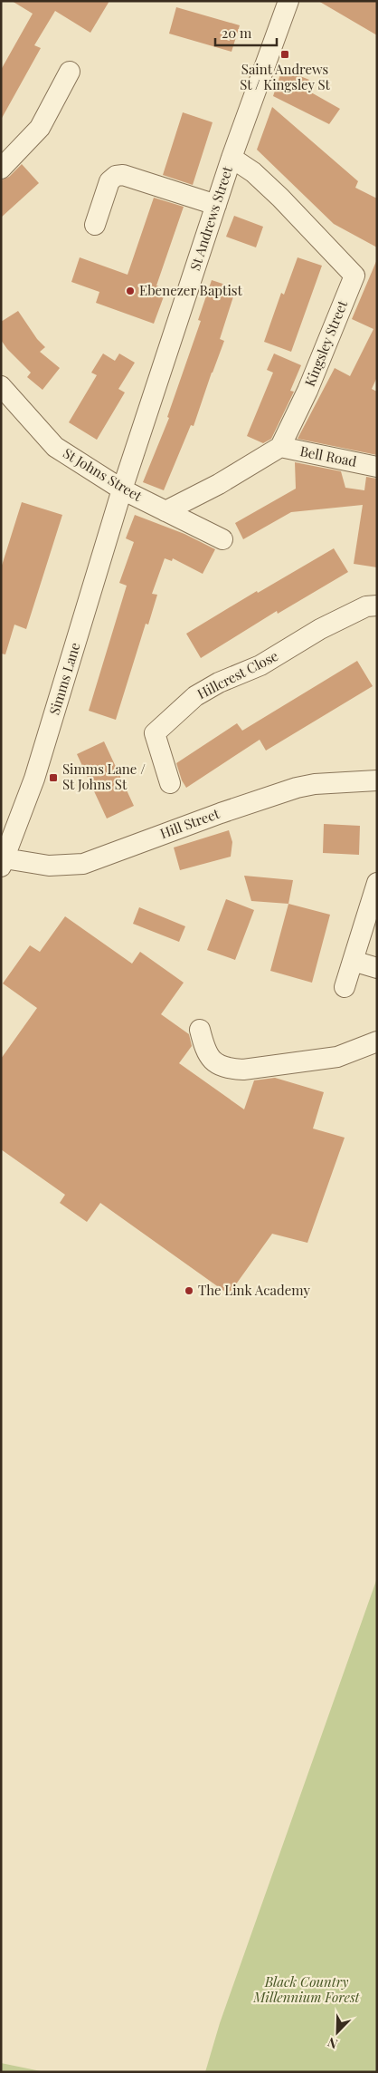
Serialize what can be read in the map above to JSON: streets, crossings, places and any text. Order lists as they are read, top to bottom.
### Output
{
  "streets": {
    "street": [
      "St Andrews Street",
      "Kingsley Street",
      "Bell Road",
      "St Johns Street",
      "Hillcrest Close",
      "Simms Lane",
      "Hill Street"
    ]
  },
  "crossings": [
    ["St Andrews Street", "Kingsley Street"],
    ["St Andrews Street", "St Johns Street"],
    ["St Andrews Street", "Simms Lane"],
    ["Kingsley Street", "Bell Road"],
    ["St Johns Street", "Simms Lane"],
    ["Simms Lane", "Hill Street"]
  ],
  "parks": ["Black Country Millennium Forest"],
  "places": {
    "transit": ["Saint Andrews St / Kingsley St", "Simms Lane / St Johns St"],
    "other": ["Ebenezer Baptist", "The Link Academy"]
  },
  "scale_bar": "20 m",
  "north": "bottom left"
}
